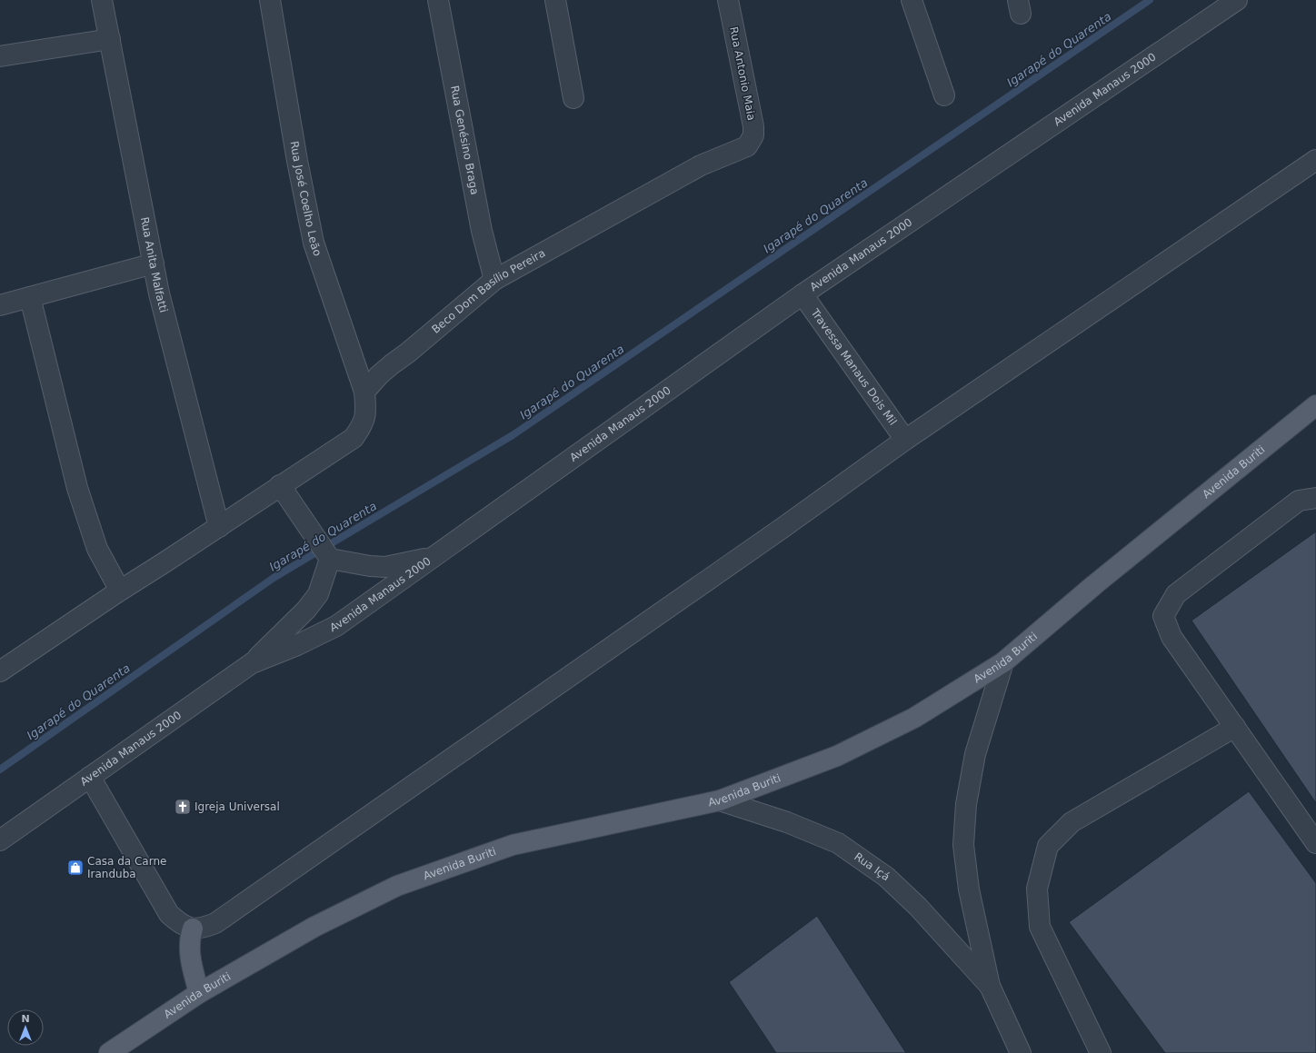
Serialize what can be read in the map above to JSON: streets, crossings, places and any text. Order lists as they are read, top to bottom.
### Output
{
  "streets": {
    "main road": ["Avenida Buriti"],
    "street": [
      "Rua Antonio Maia",
      "Avenida Manaus 2000",
      "Rua Genésino Braga",
      "Rua José Coelho Leão",
      "Rua Anita Malfatti",
      "Beco Dom Basílio Pereira",
      "Travessa Manaus Dois Mil",
      "Rua Içá"
    ]
  },
  "crossings": [
    ["Rua Antonio Maia", "Beco Dom Basílio Pereira"],
    ["Avenida Manaus 2000", "Travessa Manaus Dois Mil"],
    ["Rua Genésino Braga", "Beco Dom Basílio Pereira"],
    ["Rua José Coelho Leão", "Beco Dom Basílio Pereira"],
    ["Avenida Buriti", "Rua Içá"]
  ],
  "water": ["Igarapé do Quarenta"],
  "places": {
    "church": ["Igreja Universal"],
    "shop": ["Casa da Carne Iranduba"]
  },
  "north": "top"
}
